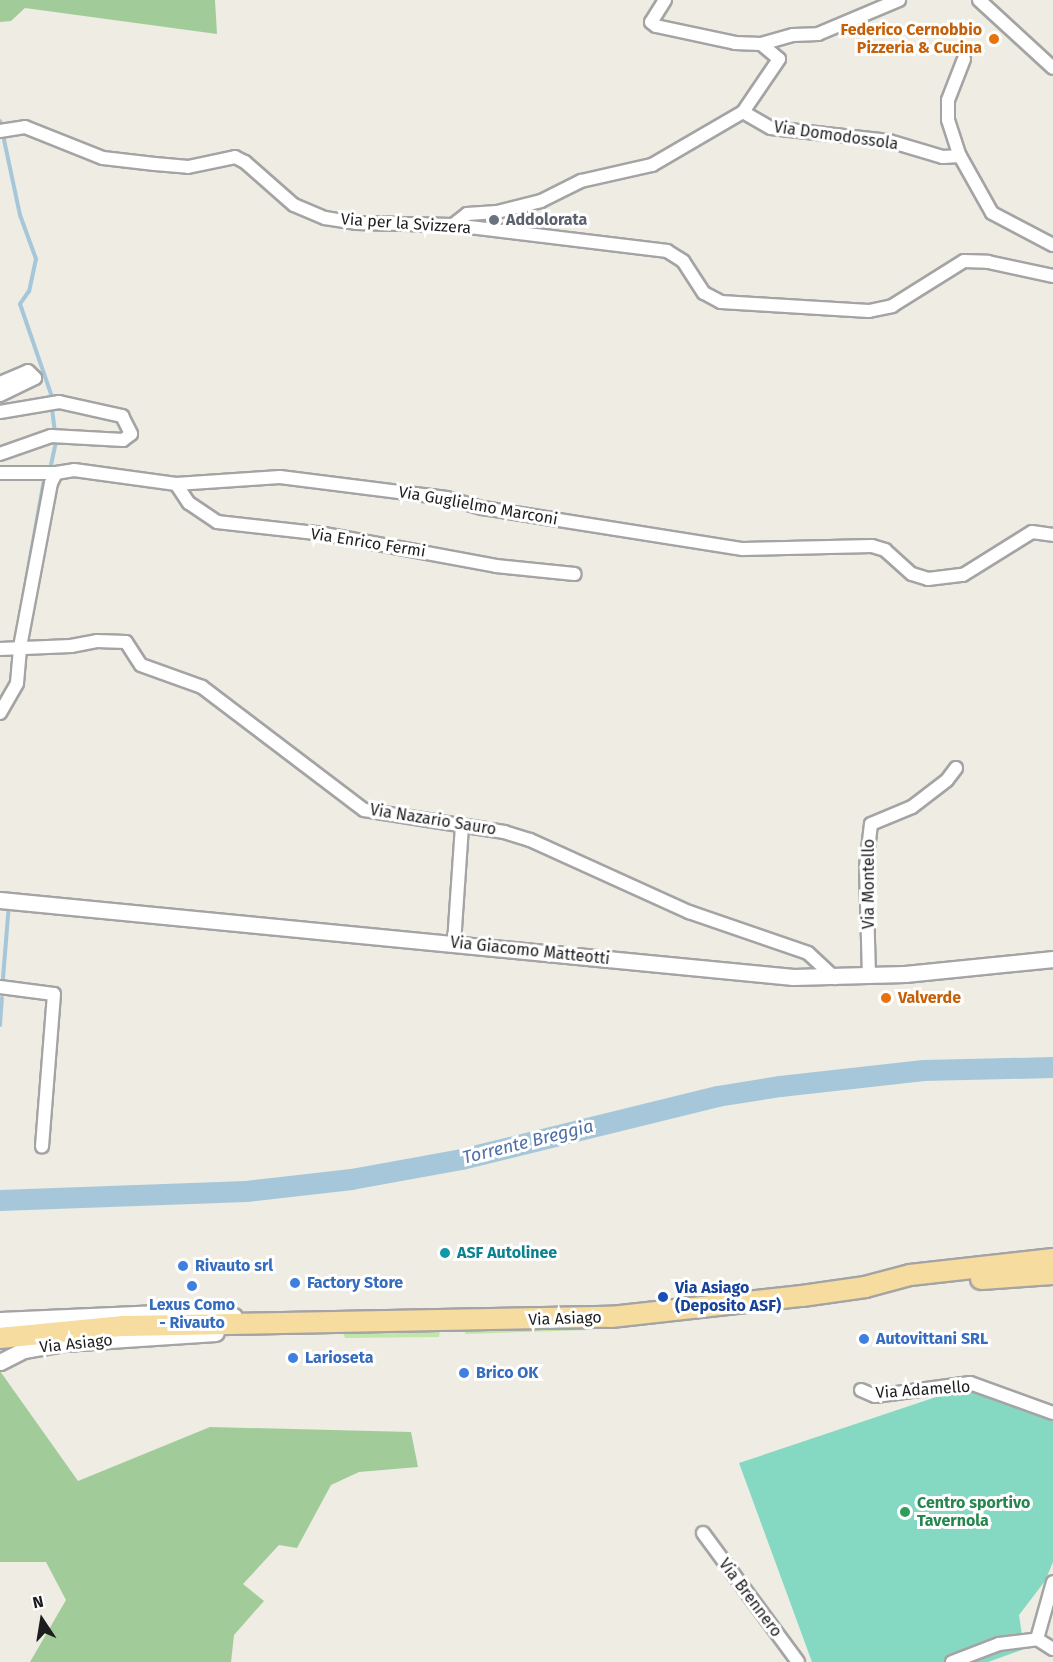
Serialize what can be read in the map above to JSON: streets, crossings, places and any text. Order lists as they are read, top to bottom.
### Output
{
  "streets": {
    "main road": ["Via Asiago"],
    "street": [
      "Via Domodossola",
      "Via per la Svizzera",
      "Via Guglielmo Marconi",
      "Via Enrico Fermi",
      "Via Nazario Sauro",
      "Via Montello",
      "Via Giacomo Matteotti",
      "Via Adamello",
      "Via Brennero"
    ]
  },
  "crossings": [
    ["Via Guglielmo Marconi", "Via Enrico Fermi"],
    ["Via Nazario Sauro", "Via Giacomo Matteotti"],
    ["Via Montello", "Via Giacomo Matteotti"]
  ],
  "water": ["Torrente Breggia"],
  "places": [
    "Federico Cernobbio Pizzeria & Cucina",
    "Addolorata",
    "Valverde",
    "ASF Autolinee",
    "Rivauto srl",
    "Factory Store",
    "Lexus Como - Rivauto",
    "Via Asiago (Deposito ASF)",
    "Autovittani SRL",
    "Larioseta",
    "Brico OK",
    "Centro sportivo Tavernola"
  ],
  "north": "top"
}
